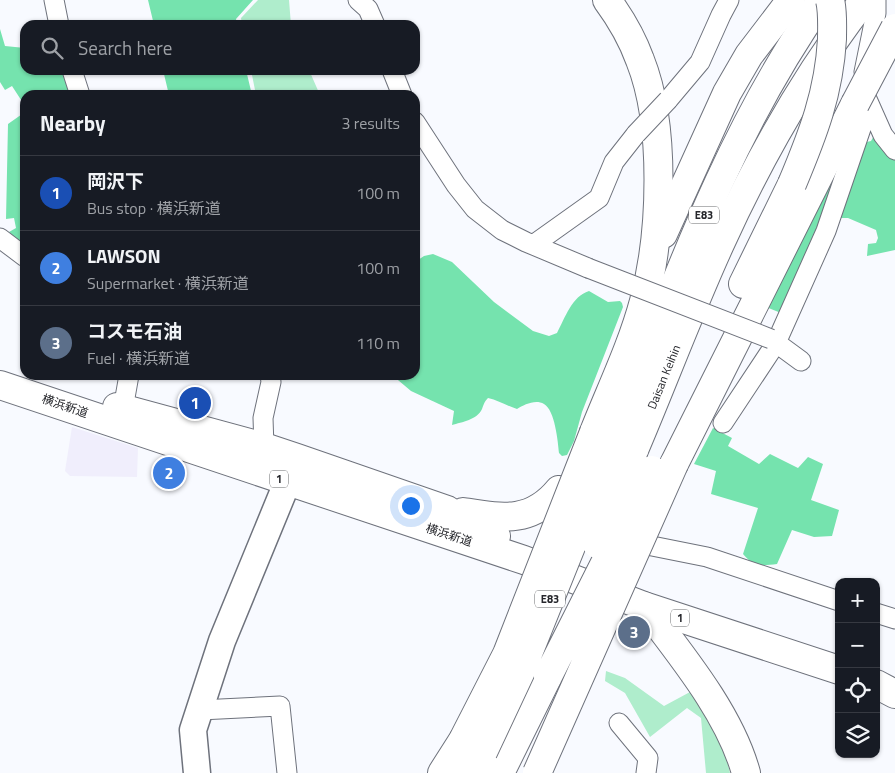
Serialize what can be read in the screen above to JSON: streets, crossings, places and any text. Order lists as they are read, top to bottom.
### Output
{
  "streets": {
    "highway": [
      "E83",
      "Daisan Keihin",
      "横浜新道",
      "1"
    ]
  },
  "page": {
    "search": "Search here",
    "heading": ["Nearby", "3 results"],
    "list": [
      {
        "mark": "1",
        "name": "岡沢下",
        "note": "Bus stop · 横浜新道",
        "value": "100 m"
      },
      {
        "mark": "2",
        "name": "LAWSON",
        "note": "Supermarket · 横浜新道",
        "value": "100 m"
      },
      {
        "mark": "3",
        "name": "コスモ石油",
        "note": "Fuel · 横浜新道",
        "value": "110 m"
      }
    ],
    "pins": ["1", "2", "3"],
    "map_buttons": ["+", "−"]
  }
}
